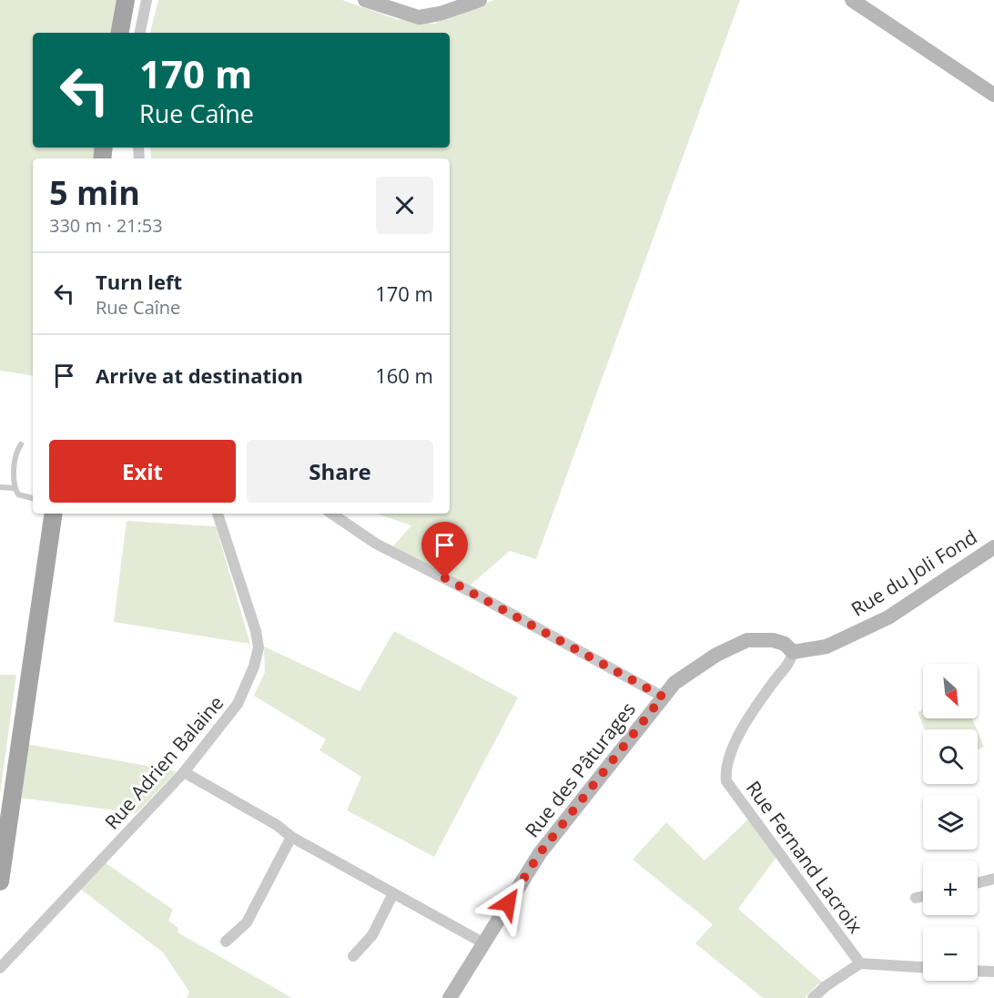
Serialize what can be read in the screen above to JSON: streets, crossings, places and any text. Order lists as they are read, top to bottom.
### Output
{
  "streets": {
    "street": [
      "Rue du Joli Fond",
      "Rue Adrien Balaine",
      "Rue des Pâturages",
      "Rue Fernand Lacroix"
    ]
  },
  "crossings": [
    ["Rue du Joli Fond", "Rue des Pâturages"],
    ["Rue du Joli Fond", "Rue Fernand Lacroix"],
    ["Rue des Pâturages", "Rue Fernand Lacroix"]
  ],
  "north": "bottom right",
  "page": {
    "turn": ["170 m", "Rue Caîne"],
    "heading": ["5 min", "330 m · 21:53"],
    "list": [
      {
        "name": "Turn left",
        "note": "Rue Caîne",
        "value": "170 m"
      },
      {
        "name": "Arrive at destination",
        "value": "160 m"
      }
    ],
    "buttons": ["Exit", "Share"],
    "map_buttons": ["+", "−"]
  }
}
